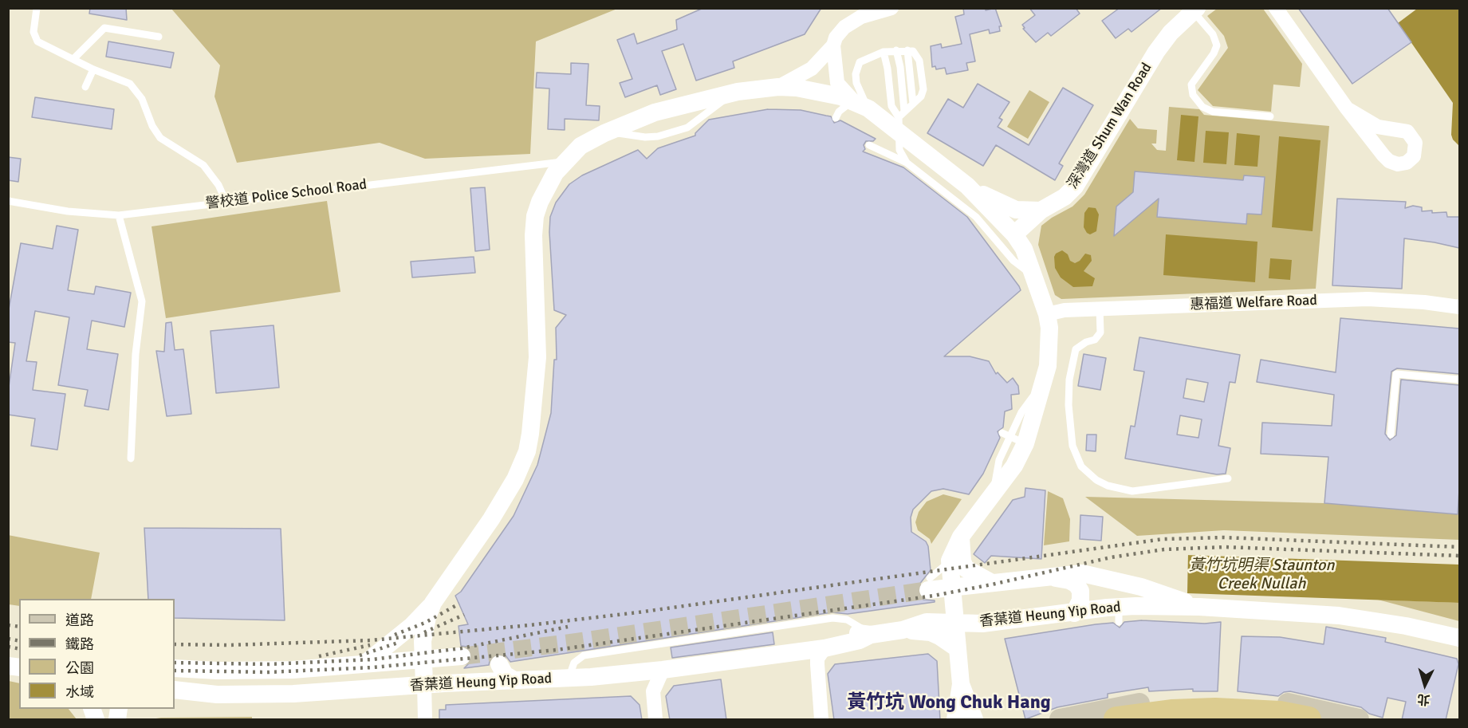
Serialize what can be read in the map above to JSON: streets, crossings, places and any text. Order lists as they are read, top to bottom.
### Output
{
  "streets": {
    "street": ["深灣道 Shum Wan Road", "惠福道 Welfare Road", "香葉道 Heung Yip Road"],
    "lane": ["警校道 Police School Road"]
  },
  "districts": ["黃竹坑 Wong Chuk Hang"],
  "water": ["黃竹坑明渠 Staunton Creek Nullah"],
  "legend": [
    "道路",
    "鐵路",
    "公園",
    "水域"
  ],
  "north": "bottom"
}
